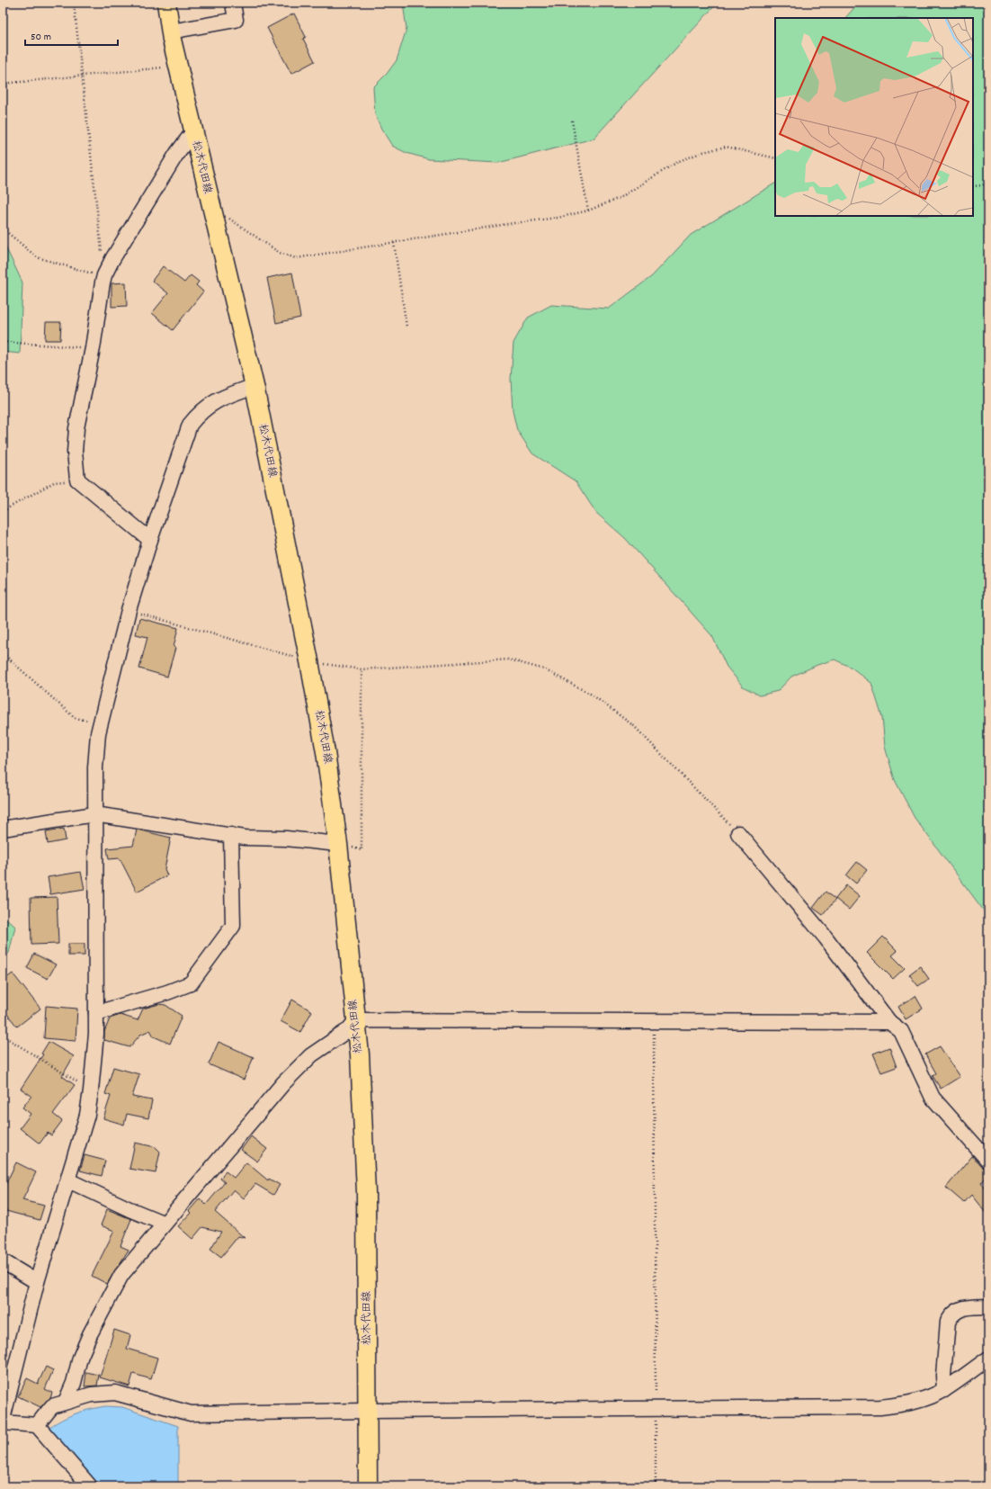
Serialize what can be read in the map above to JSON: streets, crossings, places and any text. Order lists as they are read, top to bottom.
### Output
{
  "streets": {
    "main road": ["松木代田線"]
  },
  "scale_bar": "50 m"
}
